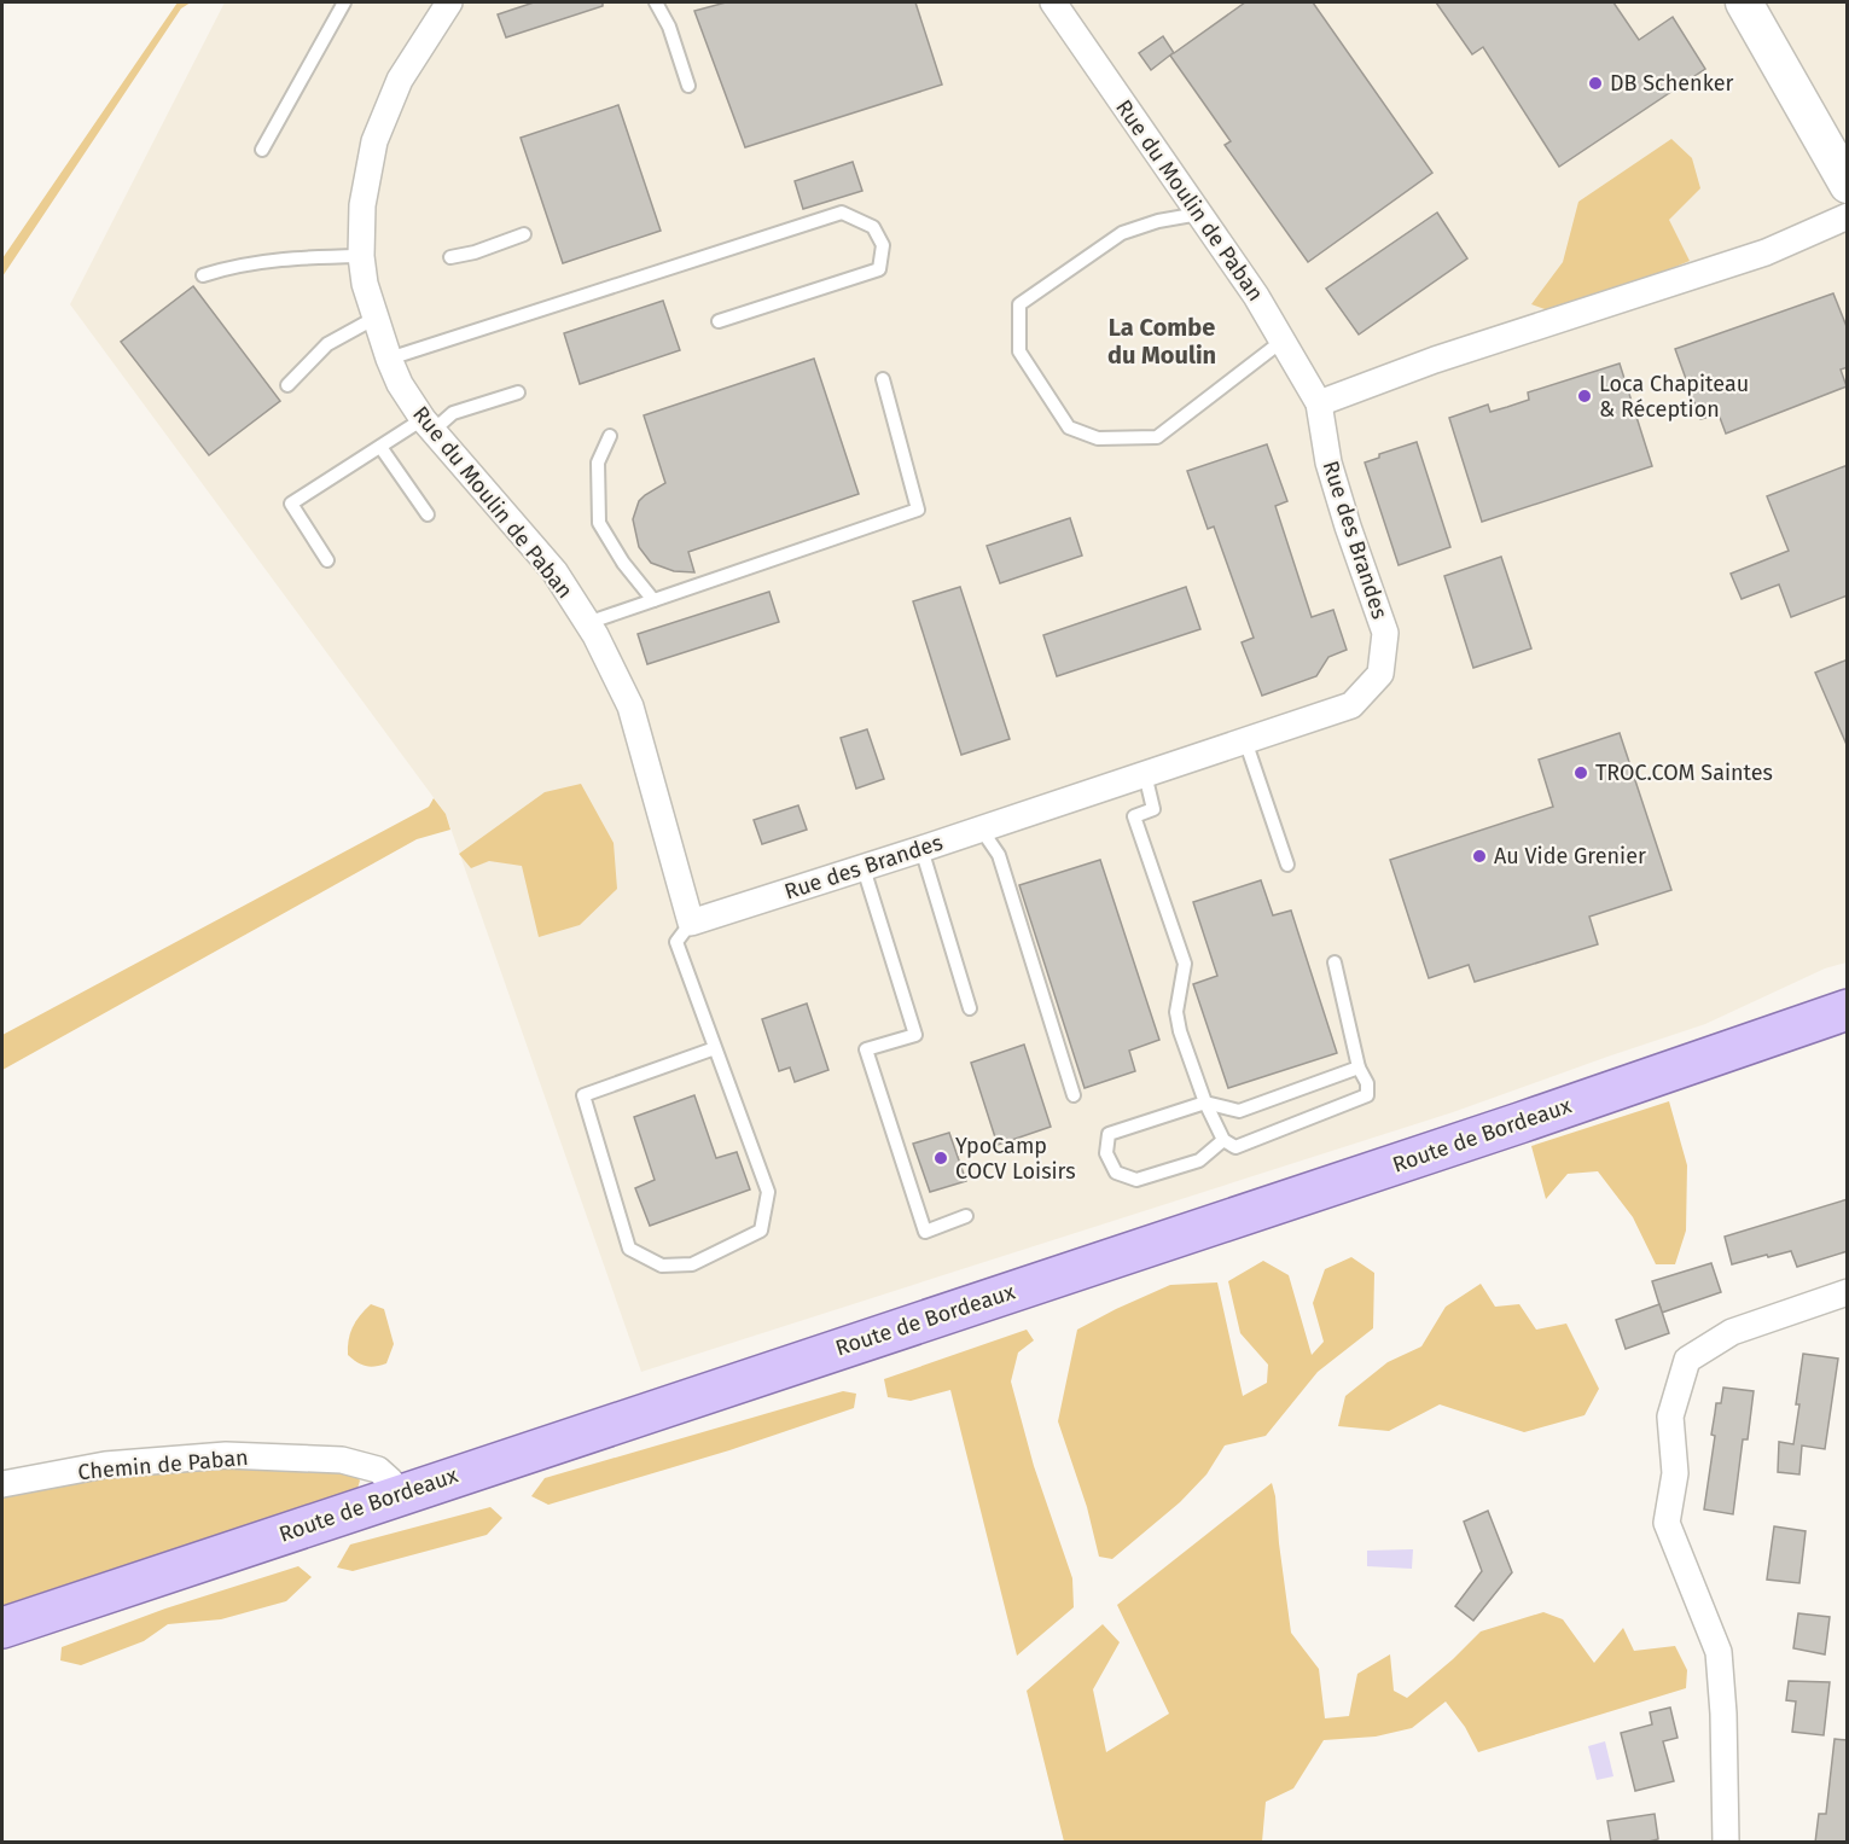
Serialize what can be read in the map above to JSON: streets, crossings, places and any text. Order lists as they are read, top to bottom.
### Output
{
  "streets": {
    "main road": ["Route de Bordeaux"],
    "street": ["Rue du Moulin de Paban", "Rue des Brandes", "Chemin de Paban"]
  },
  "crossings": [
    ["Rue du Moulin de Paban", "Rue des Brandes"],
    ["Route de Bordeaux", "Chemin de Paban"]
  ],
  "districts": ["La Combe du Moulin"],
  "places": [
    "DB Schenker",
    "Loca Chapiteau & Réception",
    "TROC.COM Saintes",
    "Au Vide Grenier",
    "YpoCamp COCV Loisirs"
  ]
}
